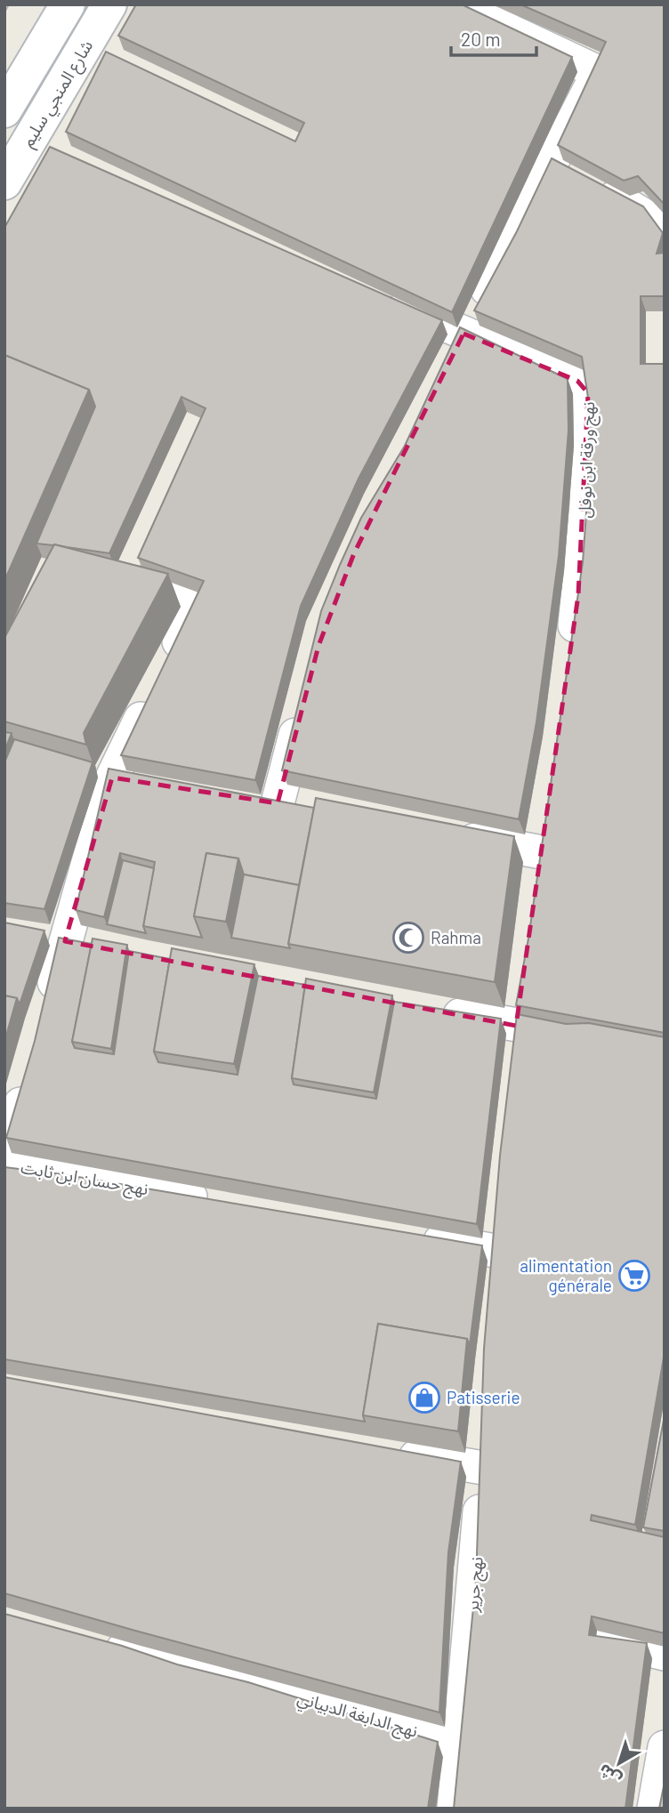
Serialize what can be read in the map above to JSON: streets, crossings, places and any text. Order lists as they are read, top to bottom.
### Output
{
  "streets": {
    "main road": ["شارع المنجي سليم"],
    "street": [
      "نهج ورقة ابن نوفل",
      "نهج حسان ابن ثابت",
      "نهج جرير",
      "نهج الدابغة الدبياني"
    ]
  },
  "crossings": [
    ["نهج جرير", "نهج الدابغة الدبياني"]
  ],
  "places": {
    "mosque": ["Rahma"],
    "supermarket": ["alimentation générale"],
    "shop": ["Patisserie"]
  },
  "scale_bar": "20 m",
  "north": "bottom left"
}
